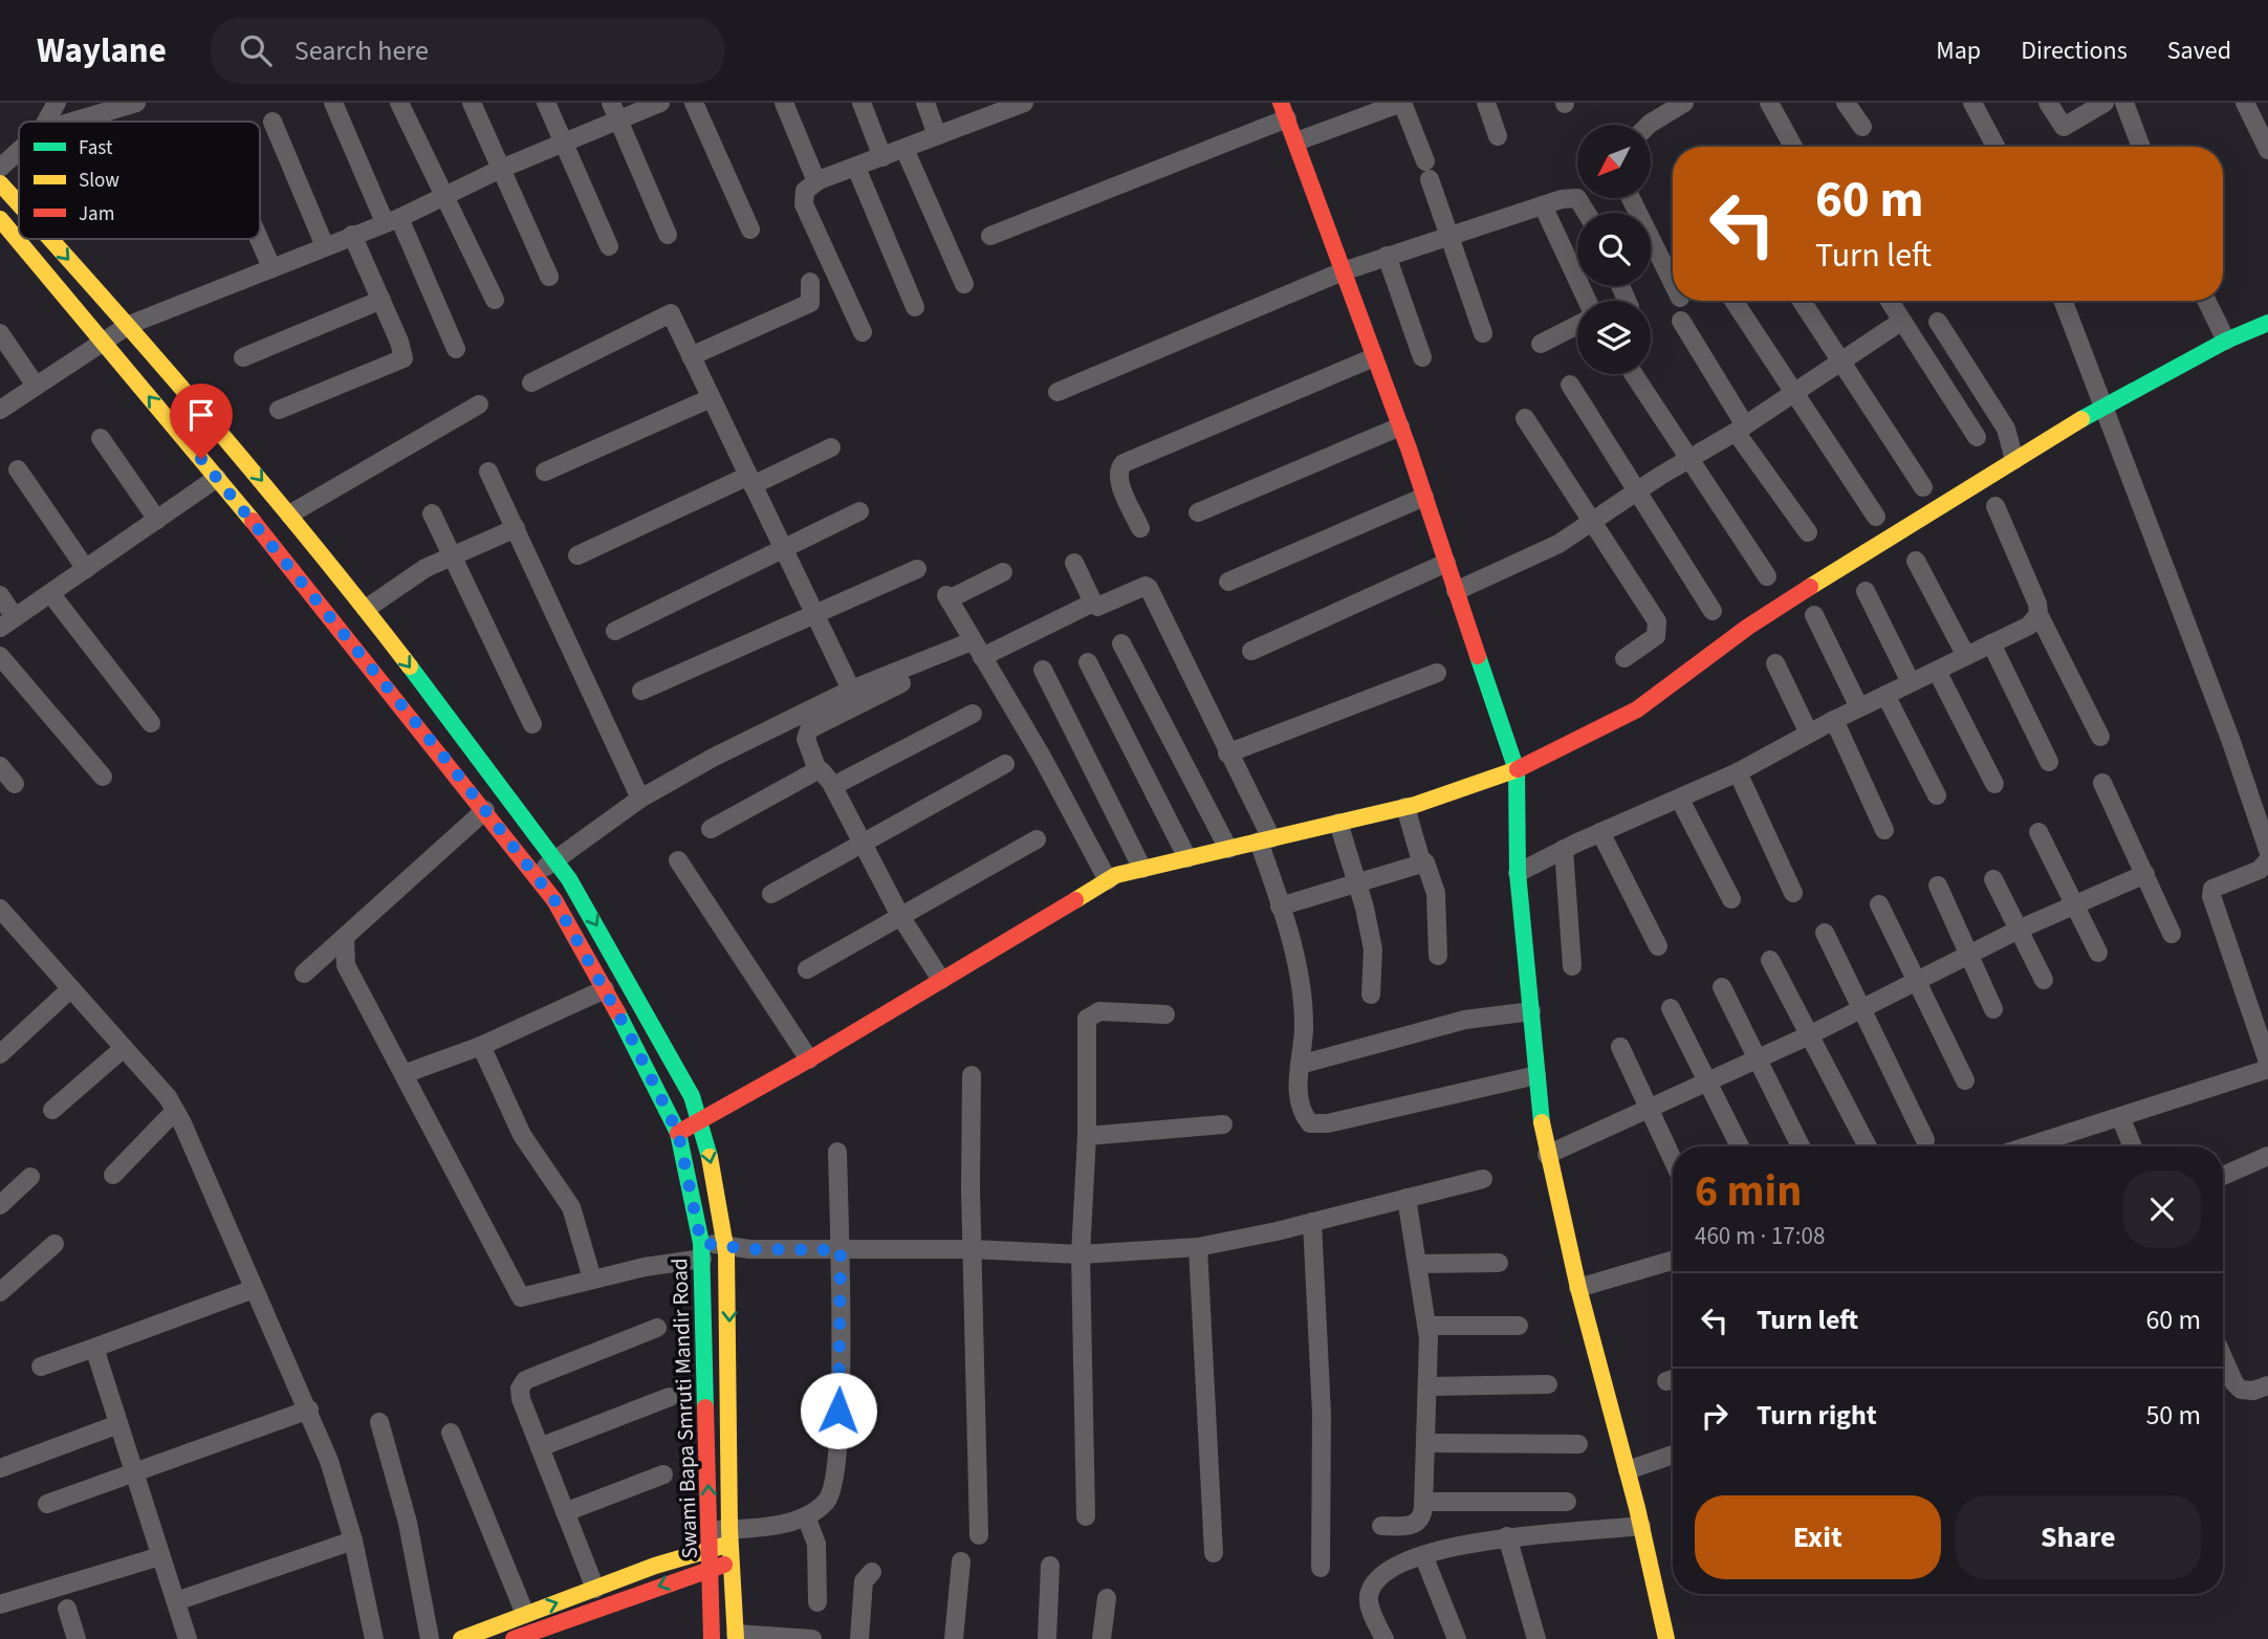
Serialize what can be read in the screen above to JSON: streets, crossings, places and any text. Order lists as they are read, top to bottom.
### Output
{
  "streets": {
    "street": ["Swami Bapa Smruti Mandir Road"]
  },
  "legend": ["Fast", "Slow", "Jam"],
  "north": "bottom left",
  "page": {
    "header": "Waylane",
    "search": "Search here",
    "nav": ["Map", "Directions", "Saved"],
    "turn": ["60 m", "Turn left"],
    "heading": ["6 min", "460 m · 17:08"],
    "list": [
      {
        "name": "Turn left",
        "value": "60 m"
      },
      {
        "name": "Turn right",
        "value": "50 m"
      }
    ],
    "buttons": ["Exit", "Share"]
  }
}
